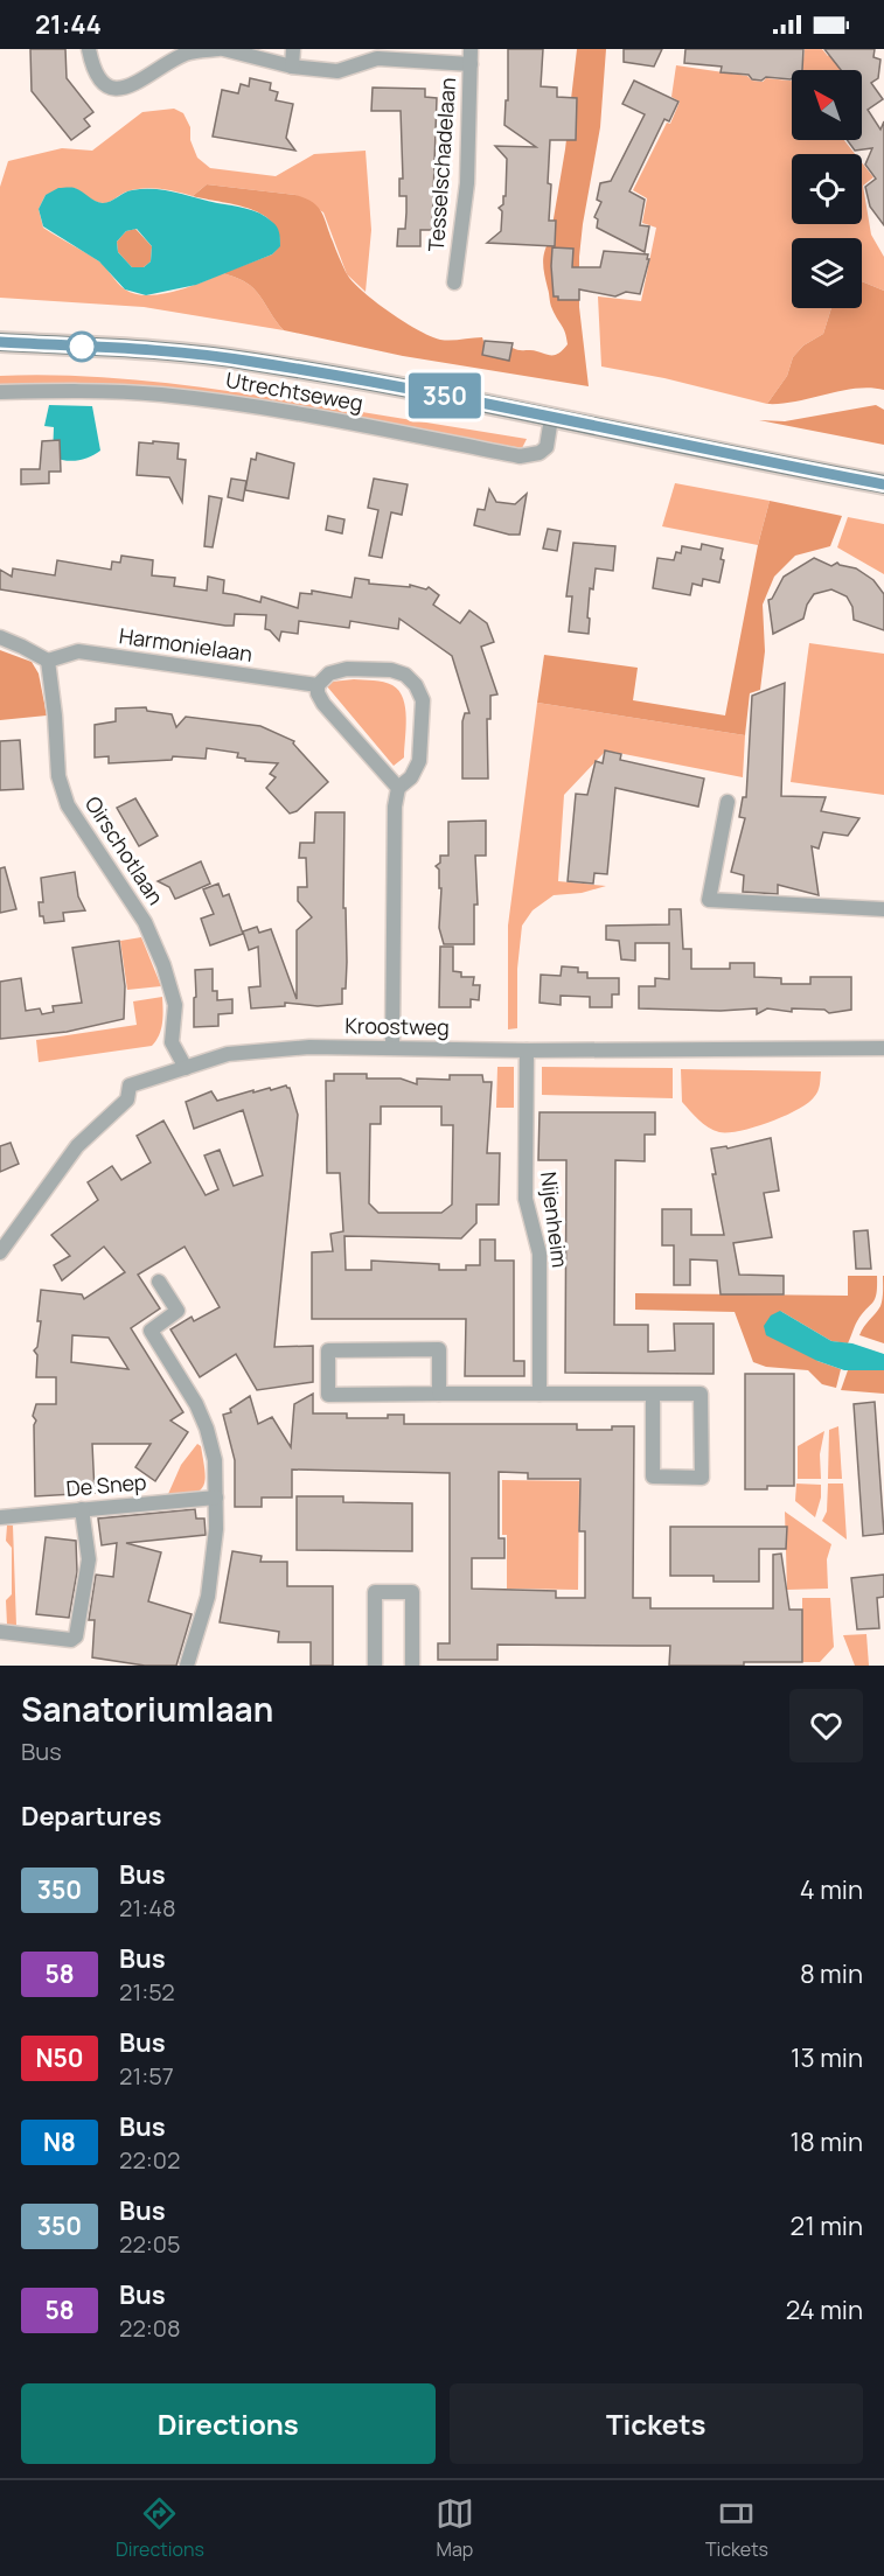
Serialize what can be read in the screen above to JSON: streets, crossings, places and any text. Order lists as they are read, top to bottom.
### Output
{
  "streets": {
    "main road": ["Utrechtseweg"],
    "street": [
      "Tesselschadelaan",
      "Harmonielaan",
      "Oirschotlaan",
      "Kroostweg",
      "Nijenheim",
      "De Snep"
    ]
  },
  "crossings": [
    ["Harmonielaan", "Oirschotlaan"],
    ["Oirschotlaan", "Kroostweg"],
    ["Kroostweg", "Nijenheim"]
  ],
  "lines": ["bus line 350"],
  "north": "top left",
  "page": {
    "status": "21:44",
    "on_map": "350",
    "heading": [
      ["Sanatoriumlaan", "Bus"],
      "Departures"
    ],
    "list": [
      {
        "mark": "350",
        "name": "Bus",
        "note": "21:48",
        "value": "4 min"
      },
      {
        "mark": "58",
        "name": "Bus",
        "note": "21:52",
        "value": "8 min"
      },
      {
        "mark": "N50",
        "name": "Bus",
        "note": "21:57",
        "value": "13 min"
      },
      {
        "mark": "N8",
        "name": "Bus",
        "note": "22:02",
        "value": "18 min"
      },
      {
        "mark": "350",
        "name": "Bus",
        "note": "22:05",
        "value": "21 min"
      },
      {
        "mark": "58",
        "name": "Bus",
        "note": "22:08",
        "value": "24 min"
      }
    ],
    "buttons": ["Directions", "Tickets"],
    "tabs": ["Directions", "Map", "Tickets"]
  }
}
